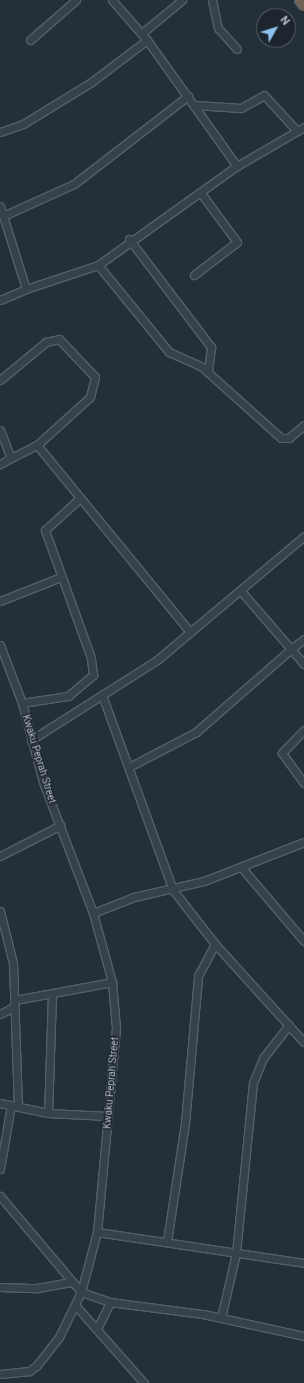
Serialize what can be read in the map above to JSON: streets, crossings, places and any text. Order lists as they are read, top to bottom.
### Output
{
  "streets": {
    "street": ["Kwaku Peprah Street"]
  },
  "north": "top right"
}
